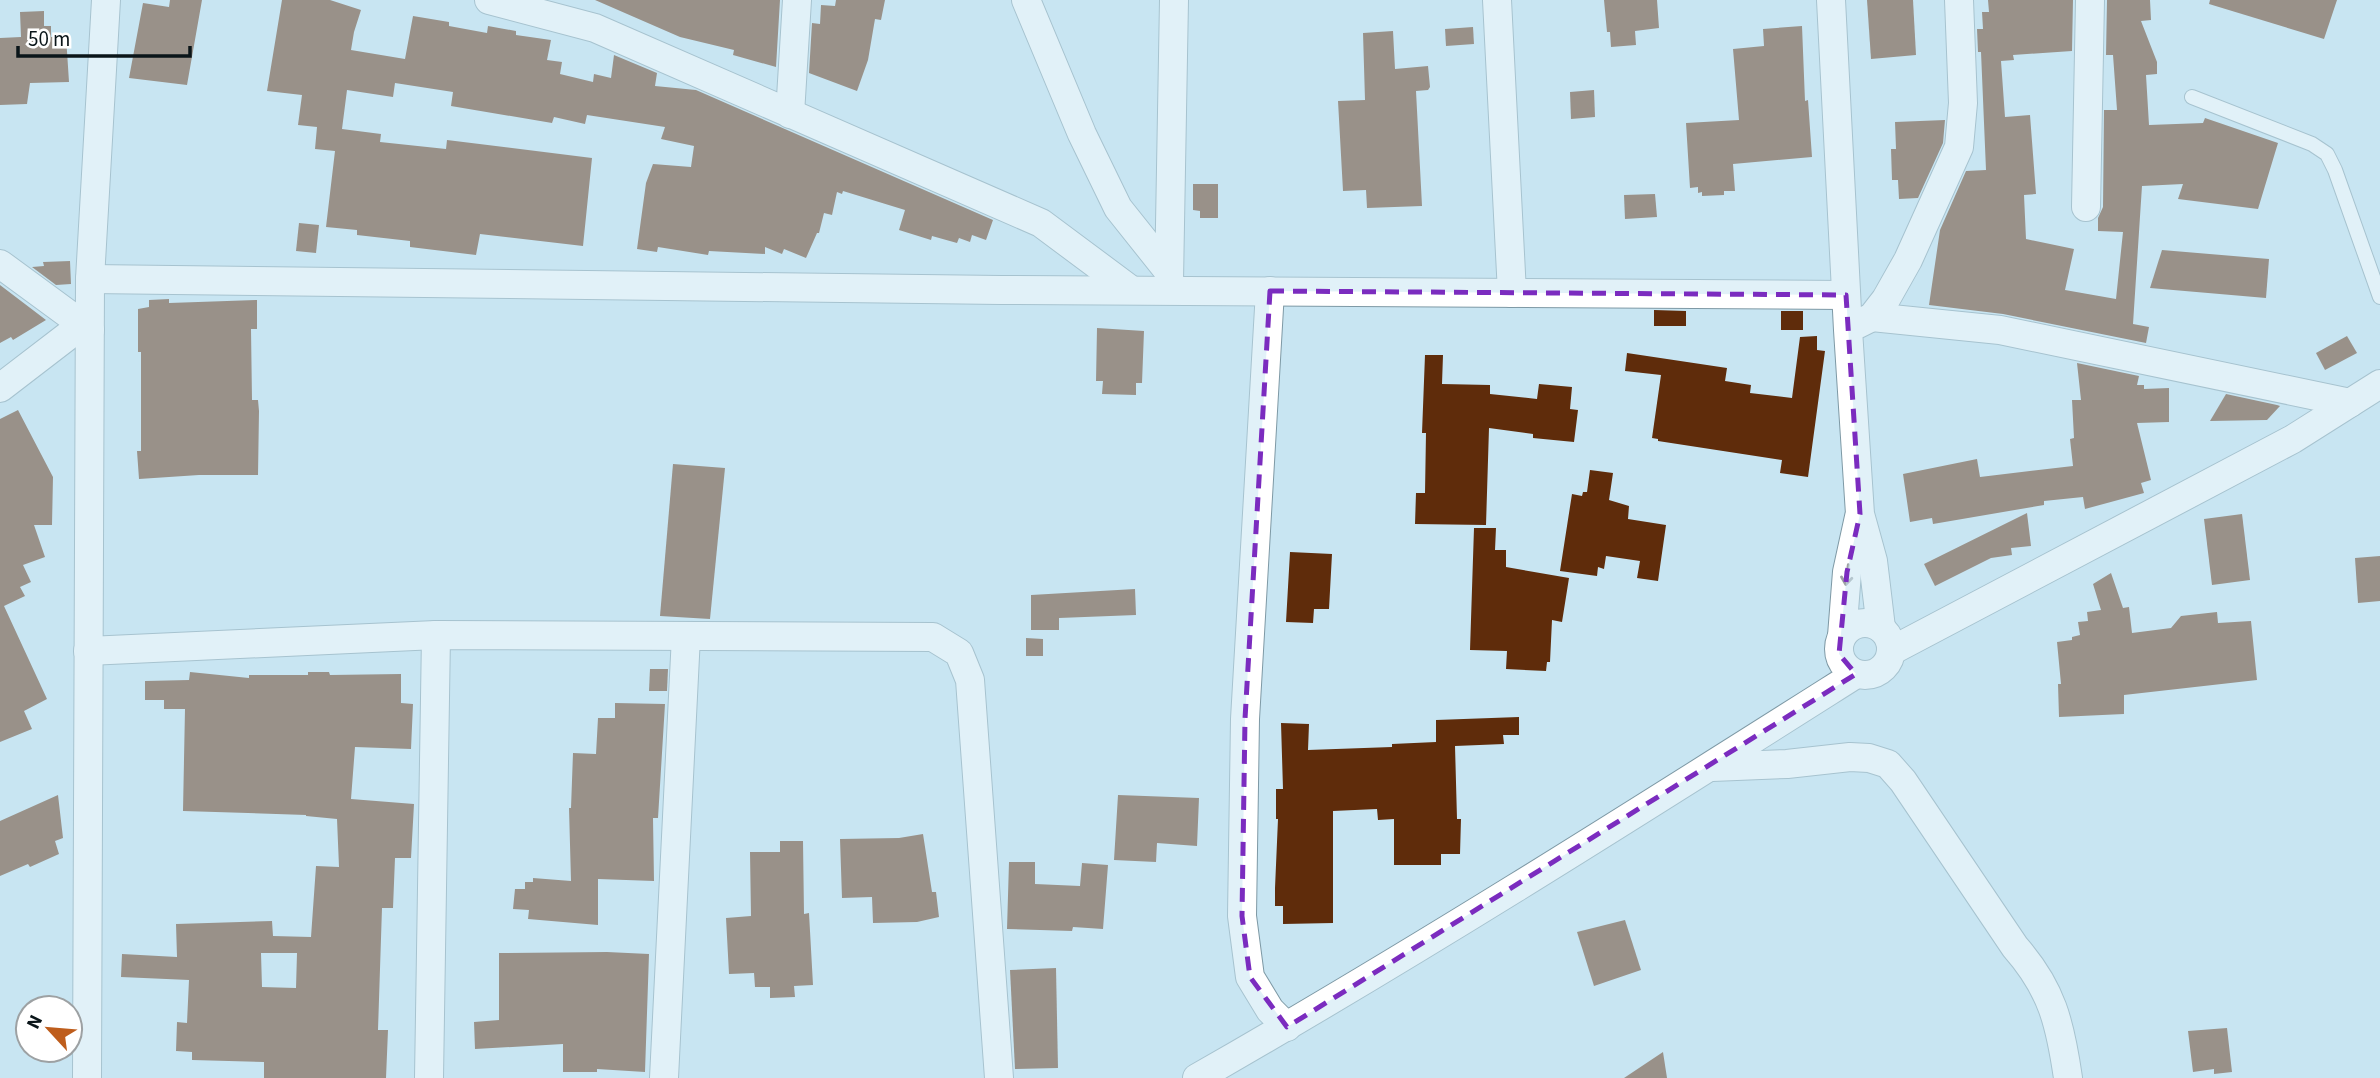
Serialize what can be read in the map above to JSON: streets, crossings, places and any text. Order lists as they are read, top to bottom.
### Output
{
  "scale_bar": "50 m",
  "north": "top left"
}
